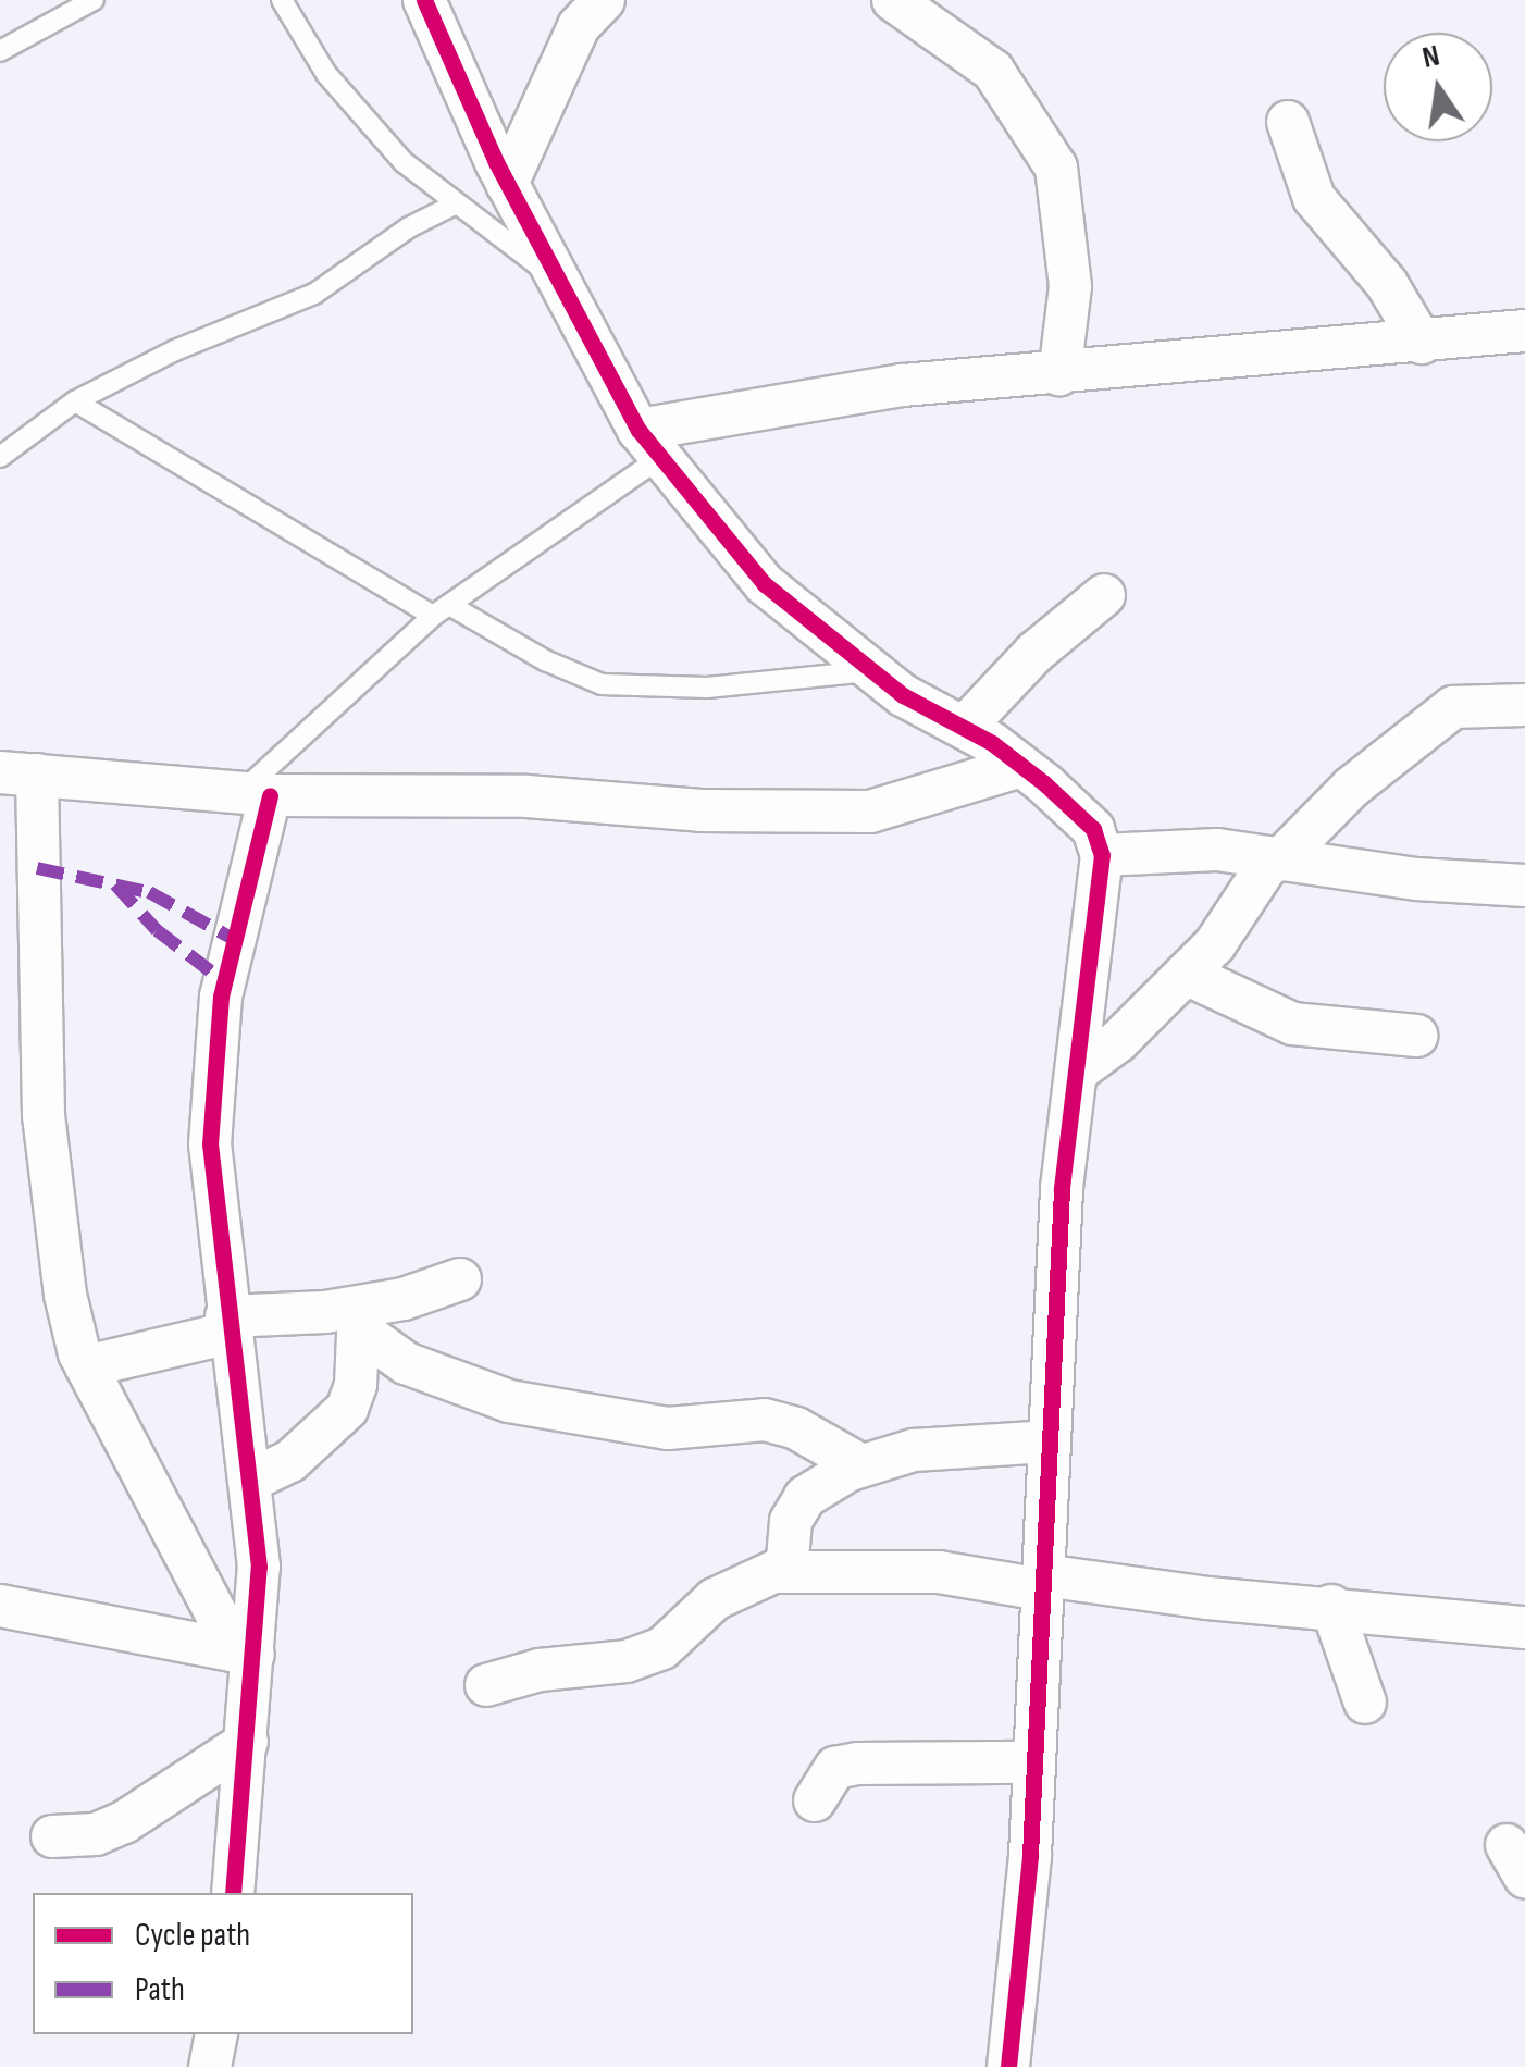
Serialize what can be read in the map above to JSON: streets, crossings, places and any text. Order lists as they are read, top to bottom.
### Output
{
  "legend": ["Cycle path", "Path"],
  "north": "top"
}
